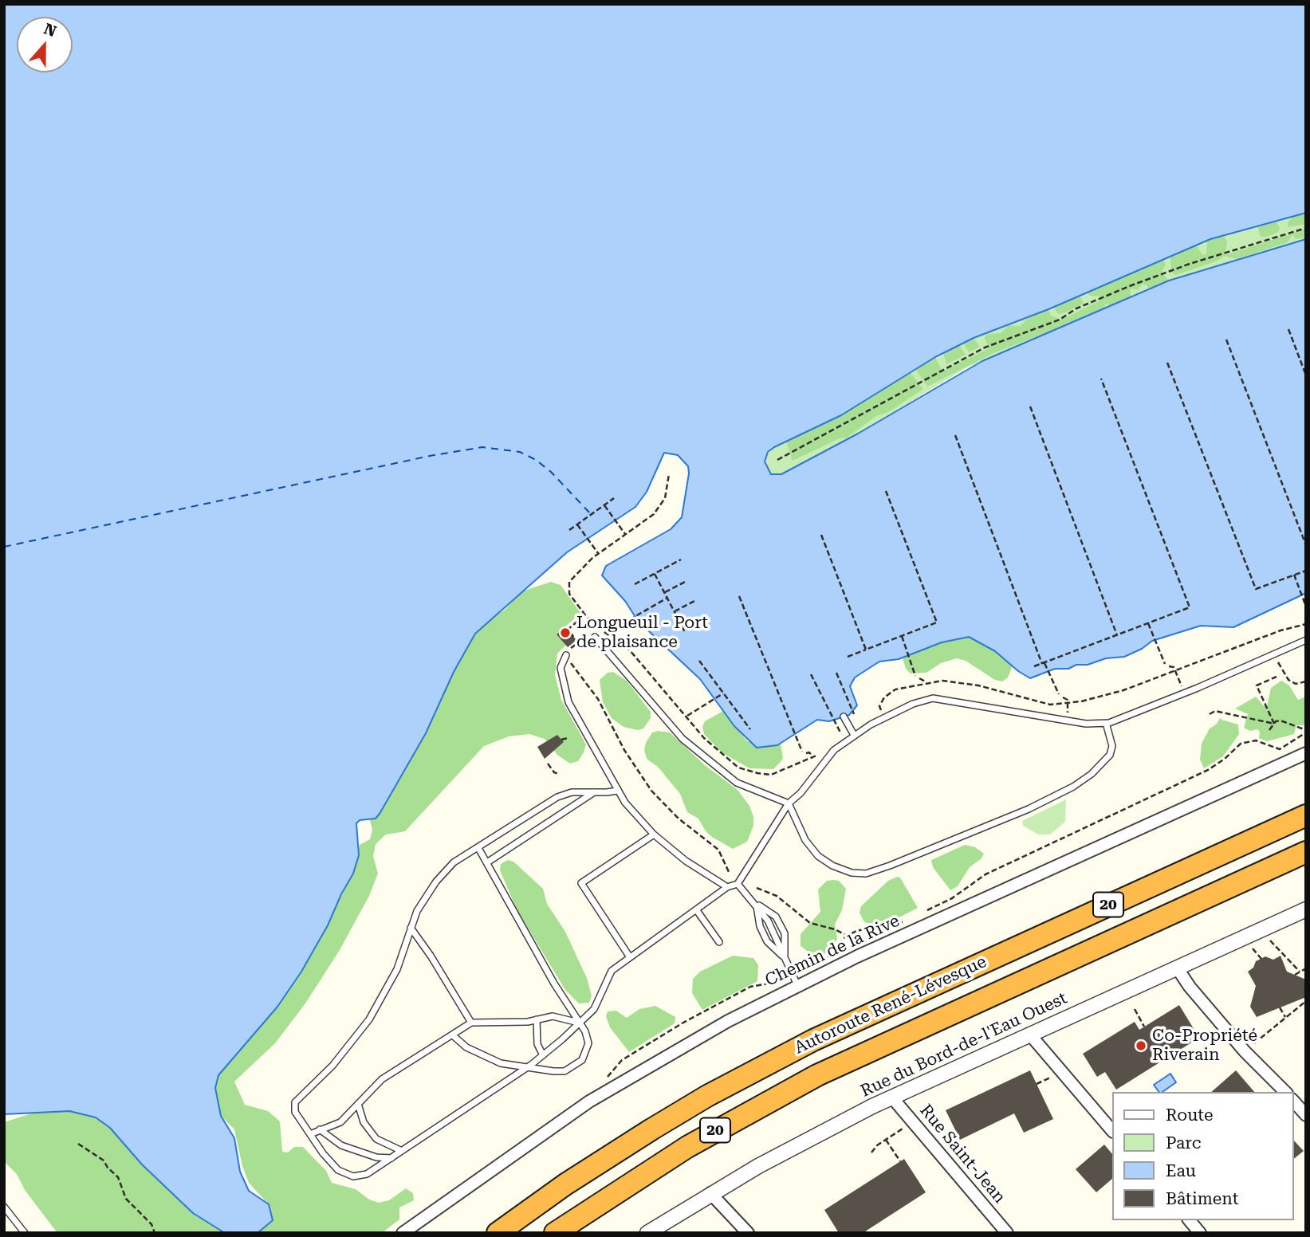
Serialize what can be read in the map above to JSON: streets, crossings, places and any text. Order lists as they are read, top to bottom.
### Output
{
  "streets": {
    "highway": ["20", "Autoroute René-Lévesque"],
    "street": ["Chemin de la Rive", "Rue du Bord-de-l'Eau Ouest", "Rue Saint-Jean"]
  },
  "crossings": [
    ["Rue du Bord-de-l'Eau Ouest", "Rue Saint-Jean"]
  ],
  "places": ["Longueuil - Port de plaisance", "Co-Propriété Riverain"],
  "legend": [
    "Route",
    "Parc",
    "Eau",
    "Bâtiment"
  ],
  "north": "top"
}
